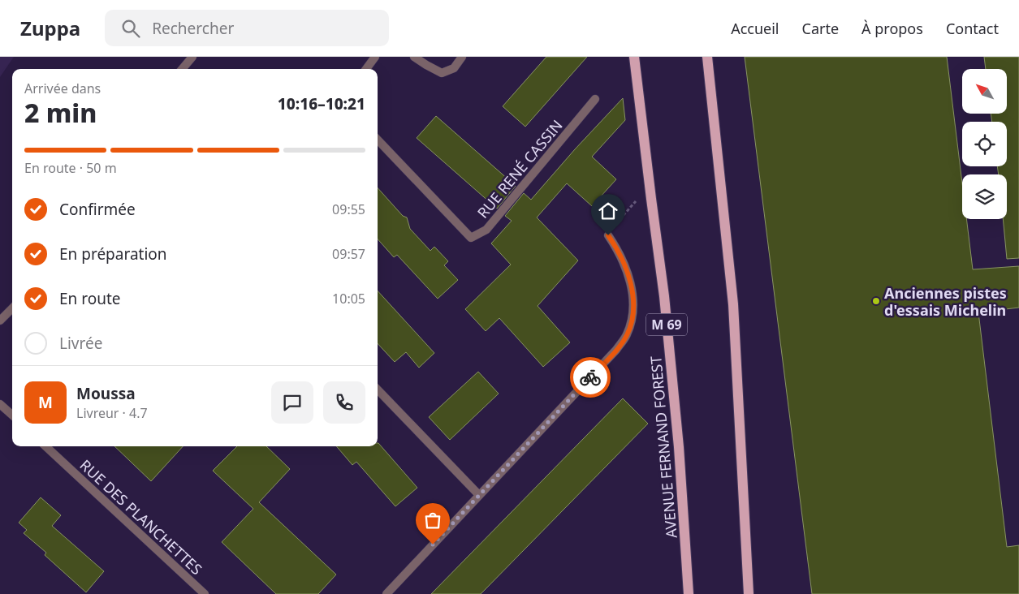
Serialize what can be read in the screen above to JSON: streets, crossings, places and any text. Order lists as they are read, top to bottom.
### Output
{
  "streets": {
    "main road": ["M 69", "AVENUE FERNAND FOREST"],
    "street": ["RUE RENÉ CASSIN", "RUE DES PLANCHETTES"]
  },
  "places": ["Anciennes pistes d'essais Michelin"],
  "north": "top left",
  "page": {
    "header": "Zuppa",
    "search": "Rechercher",
    "nav": [
      "Accueil",
      "Carte",
      "À propos",
      "Contact"
    ],
    "heading": ["2 min", "Arrivée dans", "10:16–10:21"],
    "panel": ["Moussa", "Livreur · 4.7"],
    "bar": "En route · 50 m",
    "list": [
      ["Confirmée", "09:55"],
      ["En préparation", "09:57"],
      ["En route", "10:05"],
      "Livrée"
    ],
    "round": "M"
  }
}
